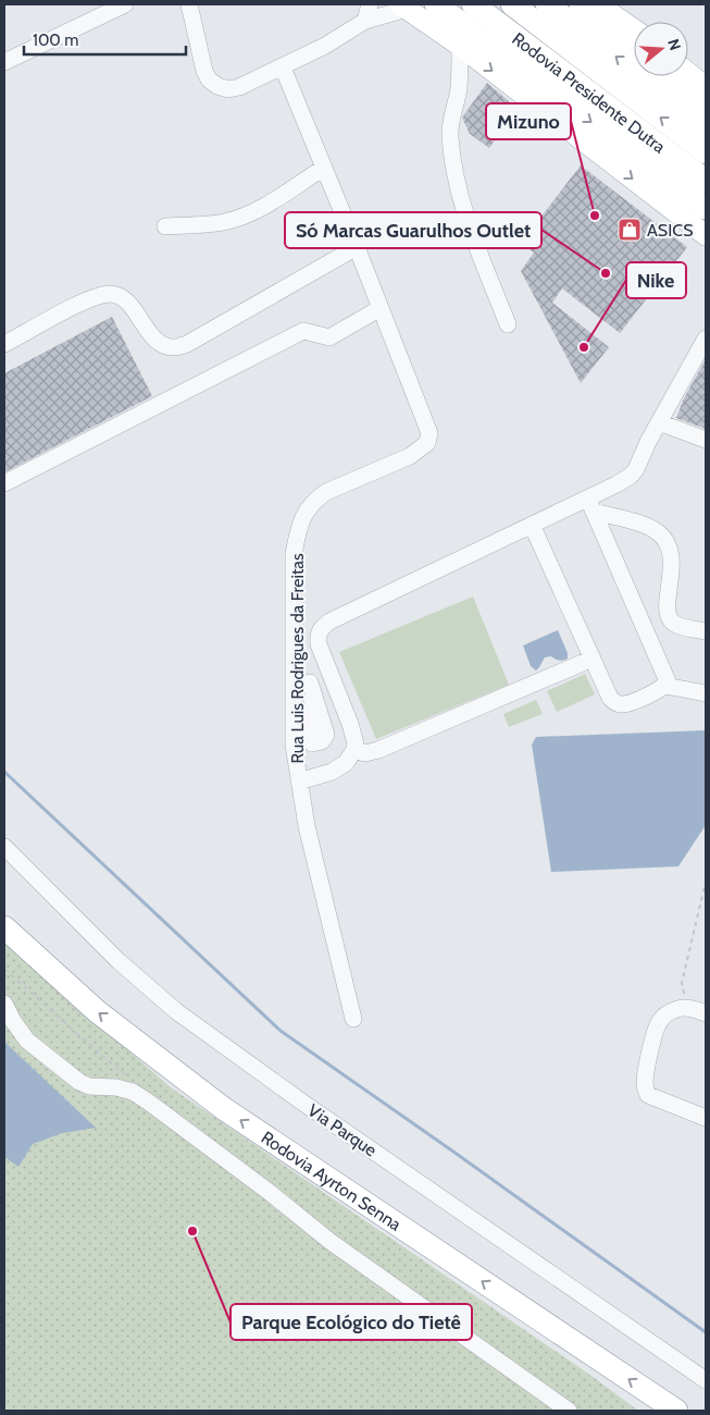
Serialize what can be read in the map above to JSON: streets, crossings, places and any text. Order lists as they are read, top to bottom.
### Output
{
  "streets": {
    "highway": ["Rodovia Presidente Dutra", "Rodovia Ayrton Senna"],
    "street": ["Rua Luis Rodrigues da Freitas", "Via Parque"]
  },
  "one_way": ["Rodovia Ayrton Senna"],
  "places": {
    "other": [
      "Mizuno",
      "Só Marcas Guarulhos Outlet",
      "Nike",
      "Parque Ecológico do Tietê"
    ],
    "shop": ["ASICS"]
  },
  "scale_bar": "100 m",
  "north": "right"
}
